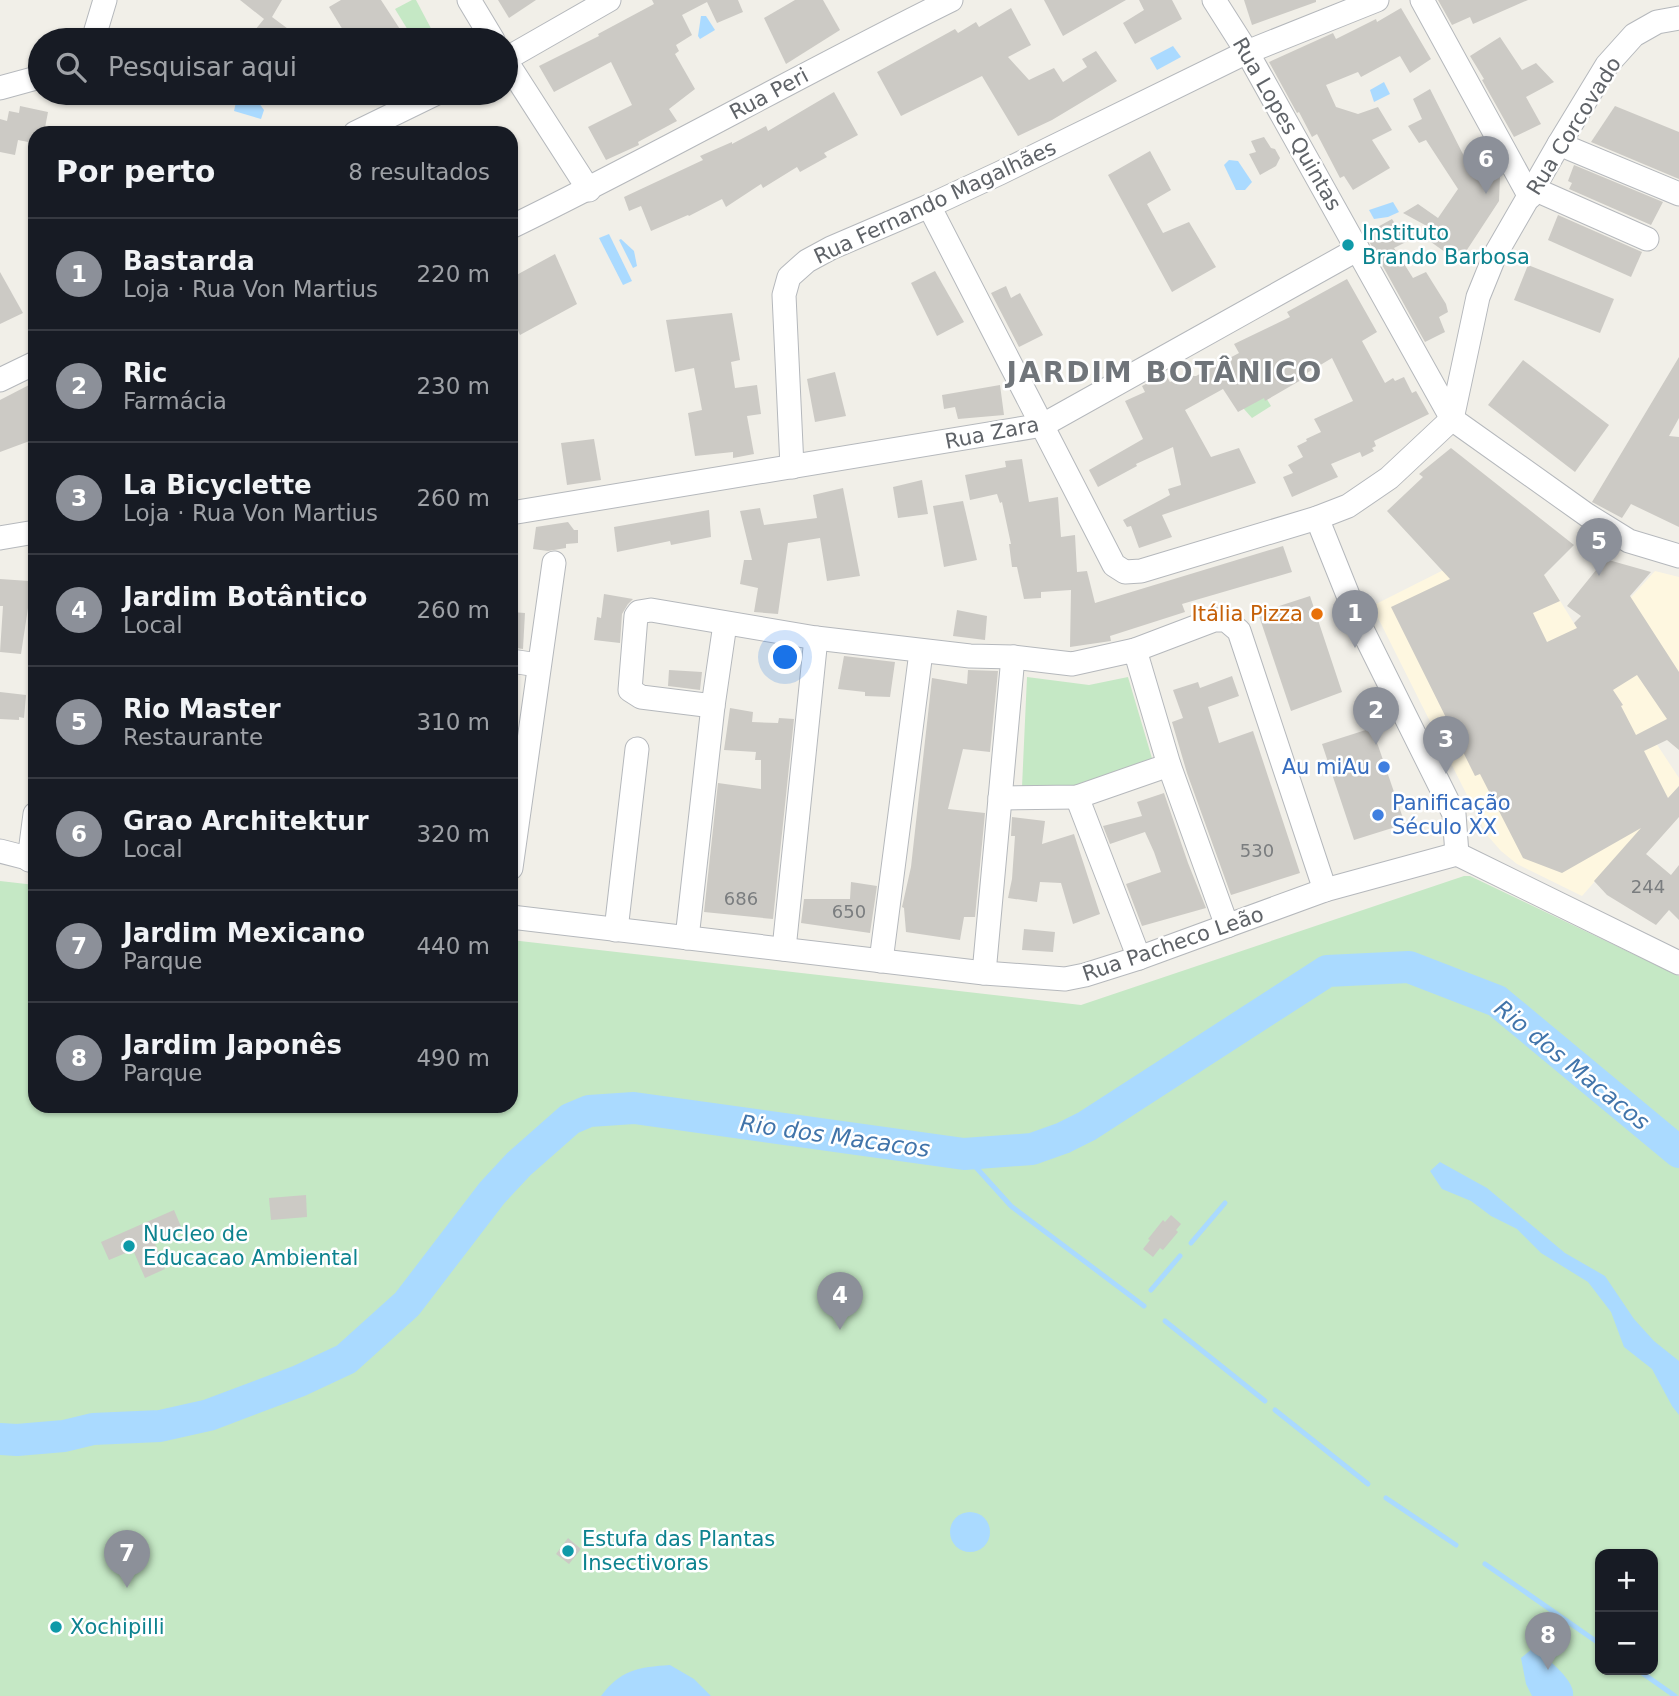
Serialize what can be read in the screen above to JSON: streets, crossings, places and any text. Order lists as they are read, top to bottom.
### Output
{
  "streets": {
    "street": [
      "Rua Peri",
      "Rua Lopes Quintas",
      "Rua Corcovado",
      "Rua Fernando Magalhães",
      "Rua Zara",
      "Rua Pacheco Leão"
    ]
  },
  "crossings": [
    ["Rua Lopes Quintas", "Rua Corcovado"],
    ["Rua Lopes Quintas", "Rua Fernando Magalhães"],
    ["Rua Lopes Quintas", "Rua Zara"],
    ["Rua Fernando Magalhães", "Rua Zara"]
  ],
  "districts": ["JARDIM BOTÂNICO"],
  "water": ["Rio dos Macacos"],
  "places": [
    "Instituto Brando Barbosa",
    "Itália Pizza",
    "Au miAu",
    "Panificação Século XX",
    "Nucleo de Educacao Ambiental",
    "Estufa das Plantas Insectivoras",
    "Xochipilli"
  ],
  "house_numbers": [
    "530",
    "244",
    "686",
    "650"
  ],
  "page": {
    "search": "Pesquisar aqui",
    "heading": ["Por perto", "8 resultados"],
    "pins": [
      "6",
      "5",
      "1",
      "2",
      "3",
      "4",
      "7",
      "8"
    ],
    "list": [
      {
        "mark": "1",
        "name": "Bastarda",
        "note": "Loja · Rua Von Martius",
        "value": "220 m"
      },
      {
        "mark": "2",
        "name": "Ric",
        "note": "Farmácia",
        "value": "230 m"
      },
      {
        "mark": "3",
        "name": "La Bicyclette",
        "note": "Loja · Rua Von Martius",
        "value": "260 m"
      },
      {
        "mark": "4",
        "name": "Jardim Botântico",
        "note": "Local",
        "value": "260 m"
      },
      {
        "mark": "5",
        "name": "Rio Master",
        "note": "Restaurante",
        "value": "310 m"
      },
      {
        "mark": "6",
        "name": "Grao Architektur",
        "note": "Local",
        "value": "320 m"
      },
      {
        "mark": "7",
        "name": "Jardim Mexicano",
        "note": "Parque",
        "value": "440 m"
      },
      {
        "mark": "8",
        "name": "Jardim Japonês",
        "note": "Parque",
        "value": "490 m"
      }
    ],
    "map_buttons": ["+", "−"]
  }
}
